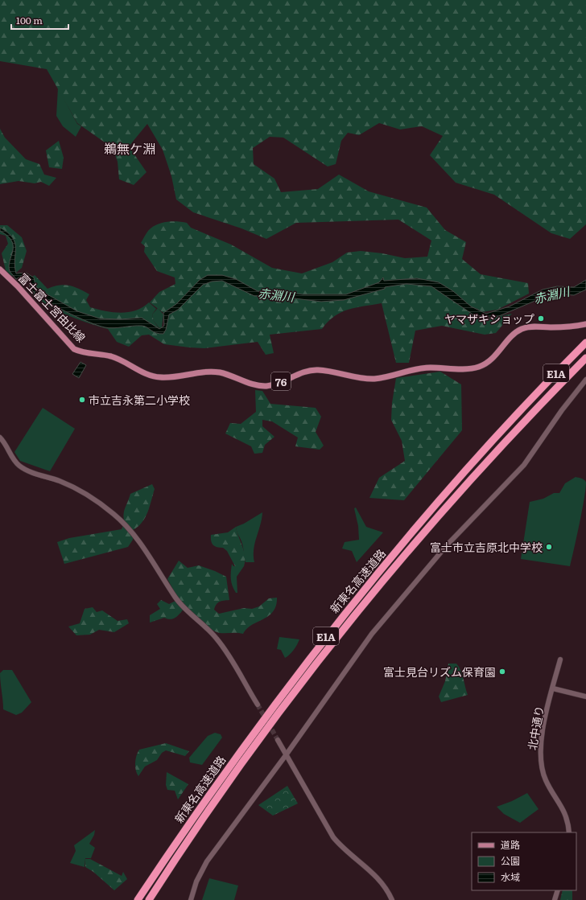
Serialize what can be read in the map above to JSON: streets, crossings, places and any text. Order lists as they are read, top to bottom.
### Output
{
  "streets": {
    "highway": ["E1A", "新東名高速道路"],
    "main road": ["富士富士宮由比線", "76"],
    "street": ["北中通り"]
  },
  "districts": ["鵜無ケ淵"],
  "water": ["赤淵川"],
  "places": [
    "ヤマザキショップ",
    "市立吉永第二小学校",
    "富士市立吉原北中学校",
    "富士見台リズム保育園"
  ],
  "legend": ["道路", "公園", "水域"],
  "scale_bar": "100 m"
}
